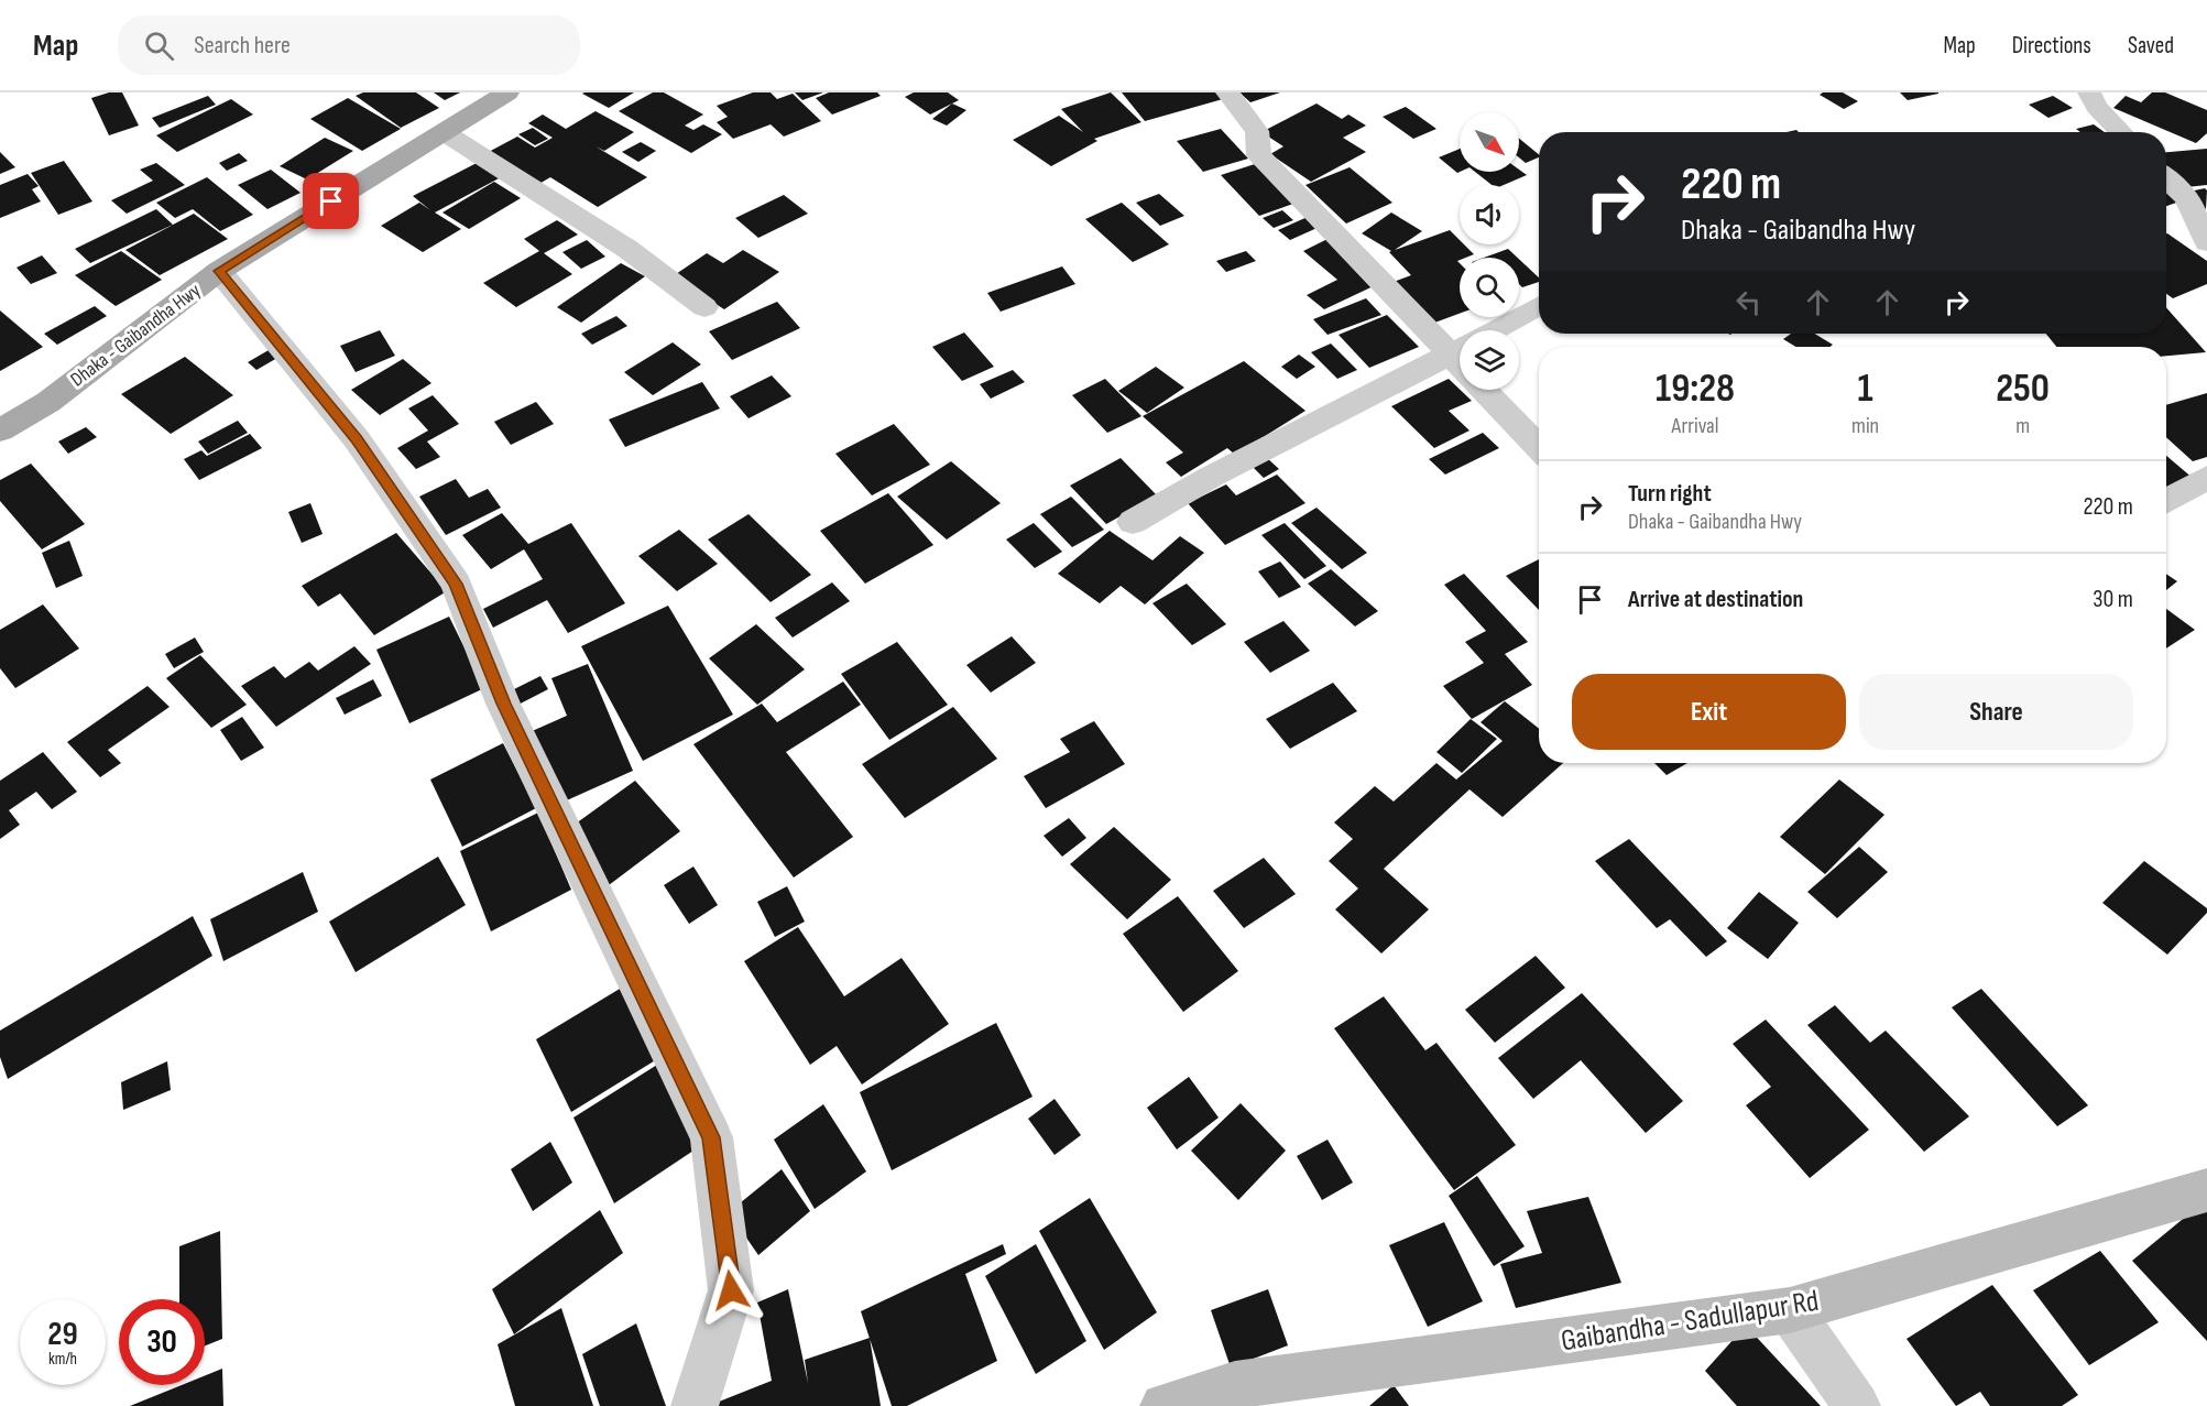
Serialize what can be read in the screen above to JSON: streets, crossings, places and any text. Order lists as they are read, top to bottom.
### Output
{
  "streets": {
    "main road": ["Dhaka - Gaibandha Hwy", "Gaibandha - Sadullapur Rd"]
  },
  "north": "bottom right",
  "page": {
    "header": "Map",
    "search": "Search here",
    "nav": ["Map", "Directions", "Saved"],
    "turn": ["220 m", "Dhaka - Gaibandha Hwy"],
    "eta": [
      "19:28",
      "Arrival",
      "1",
      "min",
      "250",
      "m"
    ],
    "list": [
      {
        "name": "Turn right",
        "note": "Dhaka - Gaibandha Hwy",
        "value": "220 m"
      },
      {
        "name": "Arrive at destination",
        "value": "30 m"
      }
    ],
    "buttons": ["Exit", "Share"],
    "speed": "29 km/h",
    "limit": "30"
  }
}
